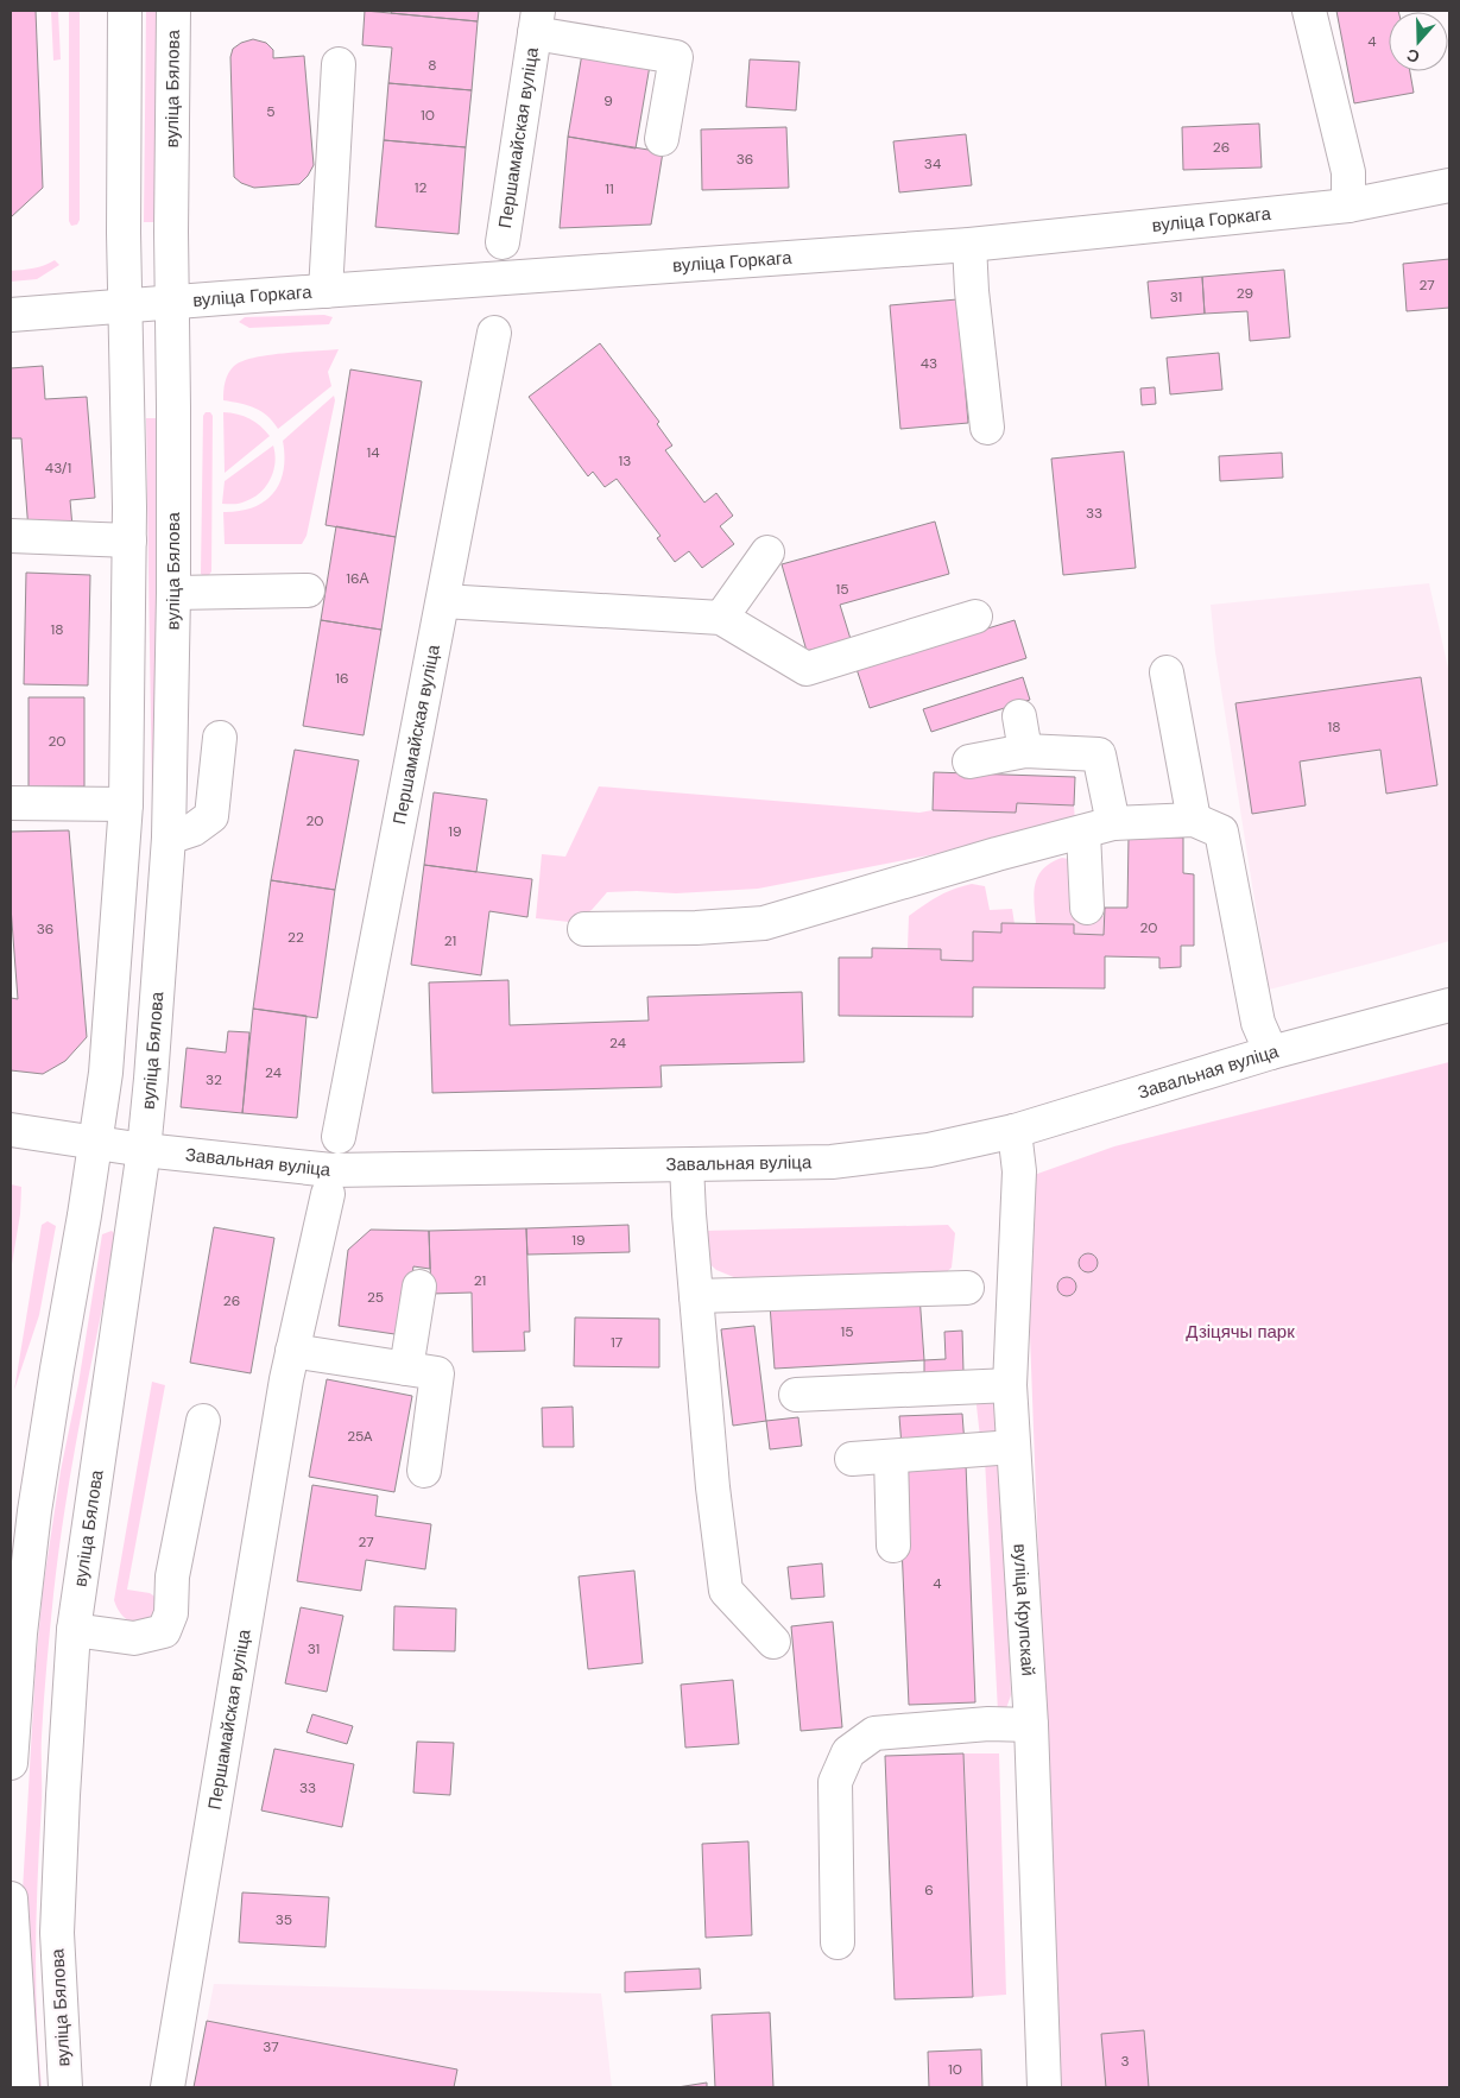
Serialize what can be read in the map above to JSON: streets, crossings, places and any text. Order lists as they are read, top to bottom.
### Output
{
  "streets": {
    "main road": [
      "вуліца Бялова",
      "Першамайская вуліца",
      "вуліца Горкага",
      "Завальная вуліца",
      "вуліца Крупскай"
    ]
  },
  "crossings": [
    ["вуліца Бялова", "вуліца Горкага"],
    ["вуліца Бялова", "Завальная вуліца"],
    ["Завальная вуліца", "вуліца Крупскай"]
  ],
  "parks": ["Дзіцячы парк"],
  "house_numbers": [
    "4",
    "8",
    "9",
    "5",
    "10",
    "26",
    "36",
    "34",
    "12",
    "11",
    "27",
    "29",
    "31",
    "43",
    "14",
    "13",
    "43/1",
    "33",
    "16А",
    "15",
    "18",
    "16",
    "18",
    "20",
    "20",
    "19",
    "20",
    "36",
    "22",
    "21",
    "24",
    "24",
    "32",
    "19",
    "21",
    "25",
    "26",
    "15",
    "17",
    "25A",
    "27",
    "4",
    "31",
    "33",
    "6",
    "35",
    "37",
    "3",
    "10"
  ],
  "north": "bottom"
}
